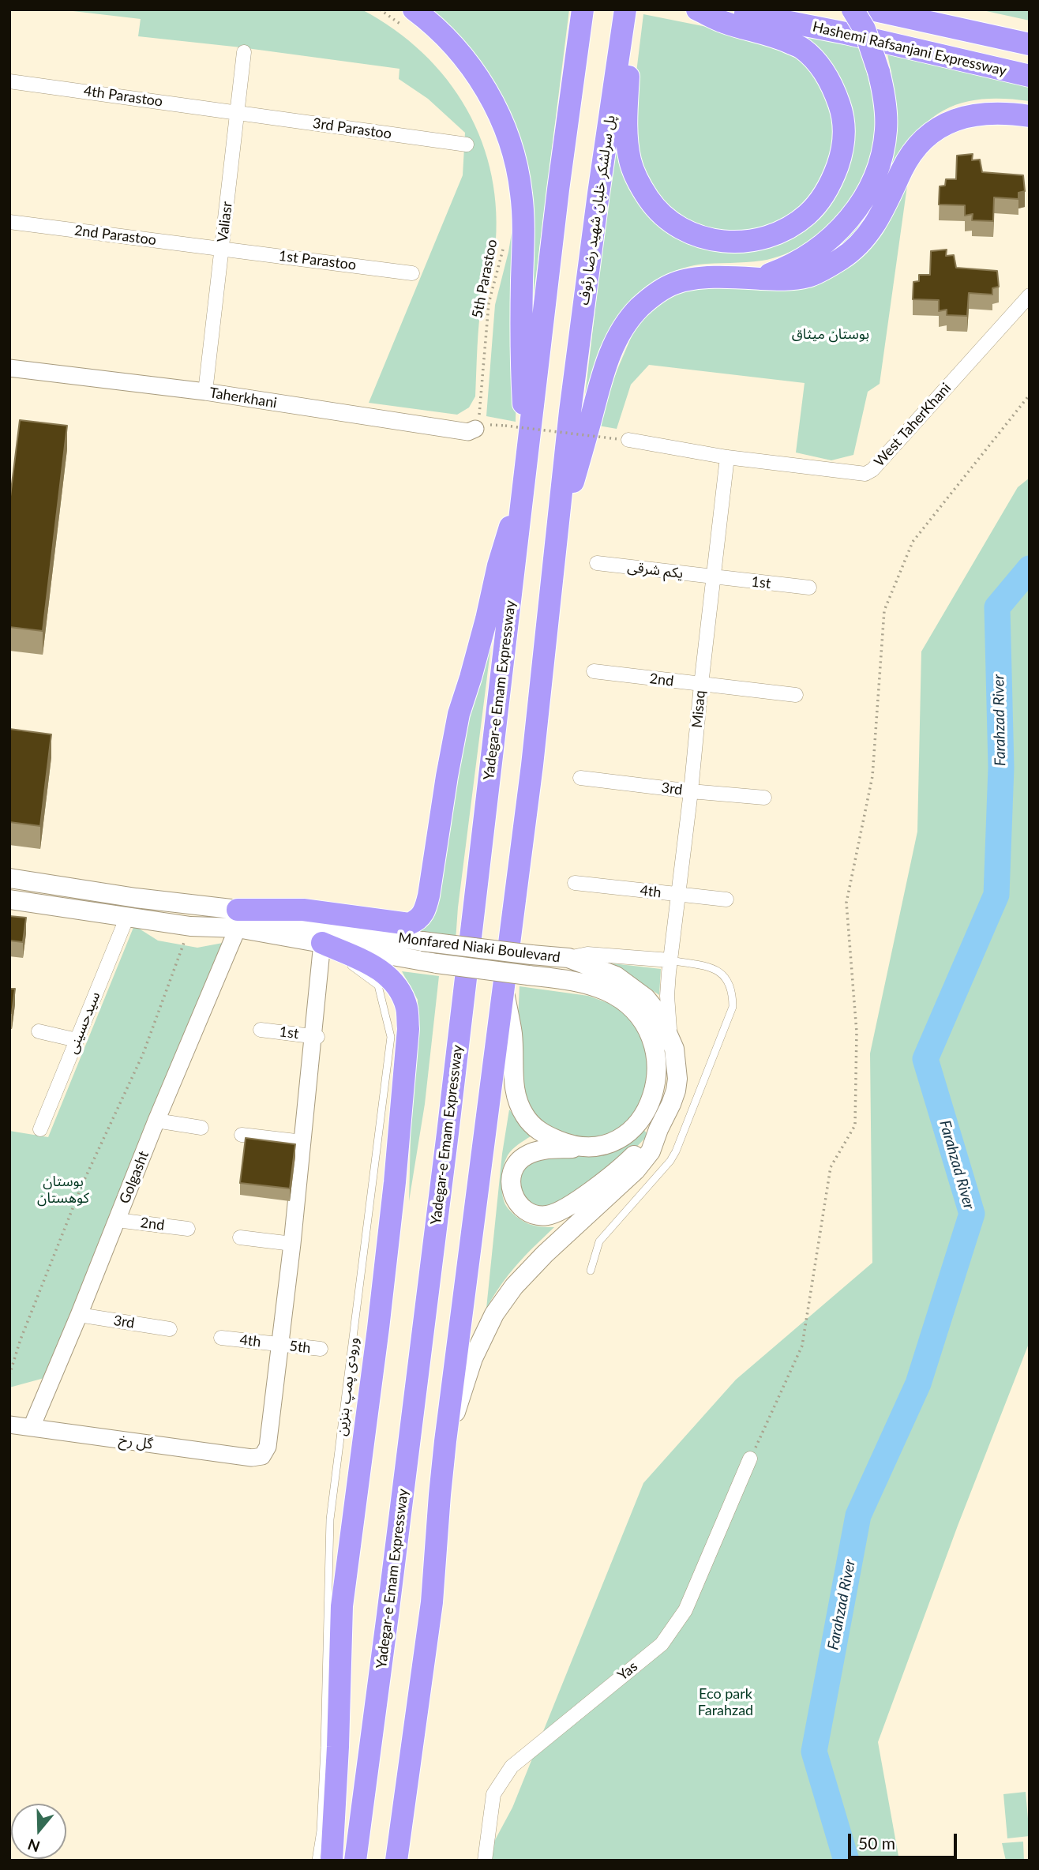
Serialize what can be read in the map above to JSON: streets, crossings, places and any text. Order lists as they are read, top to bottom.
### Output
{
  "streets": {
    "highway": ["Hashemi Rafsanjani Expressway", "پل سرلشکر خلبان شهید رضا رئوف", "Yadegar-e Emam Expressway"],
    "main road": ["Monfared Niaki Boulevard"],
    "street": [
      "4th Parastoo",
      "3rd Parastoo",
      "Valiasr",
      "2nd Parastoo",
      "1st Parastoo",
      "Taherkhani",
      "West TaherKhani",
      "یکم شرقی",
      "1st",
      "2nd",
      "Misaq",
      "3rd",
      "4th",
      "سیدحسینی",
      "Golgasht",
      "5th",
      "گل رخ",
      "Yas"
    ],
    "lane": ["ورودی پمپ بنزین"],
    "path": ["5th Parastoo"]
  },
  "crossings": [
    ["4th Parastoo", "3rd Parastoo"],
    ["4th Parastoo", "Valiasr"],
    ["3rd Parastoo", "Valiasr"],
    ["Valiasr", "2nd Parastoo"],
    ["Valiasr", "1st Parastoo"],
    ["Valiasr", "Taherkhani"],
    ["2nd Parastoo", "1st Parastoo"],
    ["5th Parastoo", "Taherkhani"],
    ["West TaherKhani", "Misaq"],
    ["یکم شرقی", "1st"],
    ["یکم شرقی", "Misaq"],
    ["1st", "Misaq"],
    ["2nd", "Misaq"],
    ["2nd", "Golgasht"],
    ["Misaq", "3rd"],
    ["Misaq", "4th"],
    ["Misaq", "Monfared Niaki Boulevard"],
    ["3rd", "Golgasht"],
    ["4th", "5th"],
    ["4th", "گل رخ"],
    ["Monfared Niaki Boulevard", "سیدحسینی"],
    ["Monfared Niaki Boulevard", "Golgasht"],
    ["Monfared Niaki Boulevard", "ورودی پمپ بنزین"],
    ["Golgasht", "گل رخ"],
    ["5th", "گل رخ"]
  ],
  "water": ["Farahzad River"],
  "parks": ["بوستان میثاق", "بوستان کوهستان", "Eco park Farahzad"],
  "scale_bar": "50 m",
  "north": "bottom"
}
